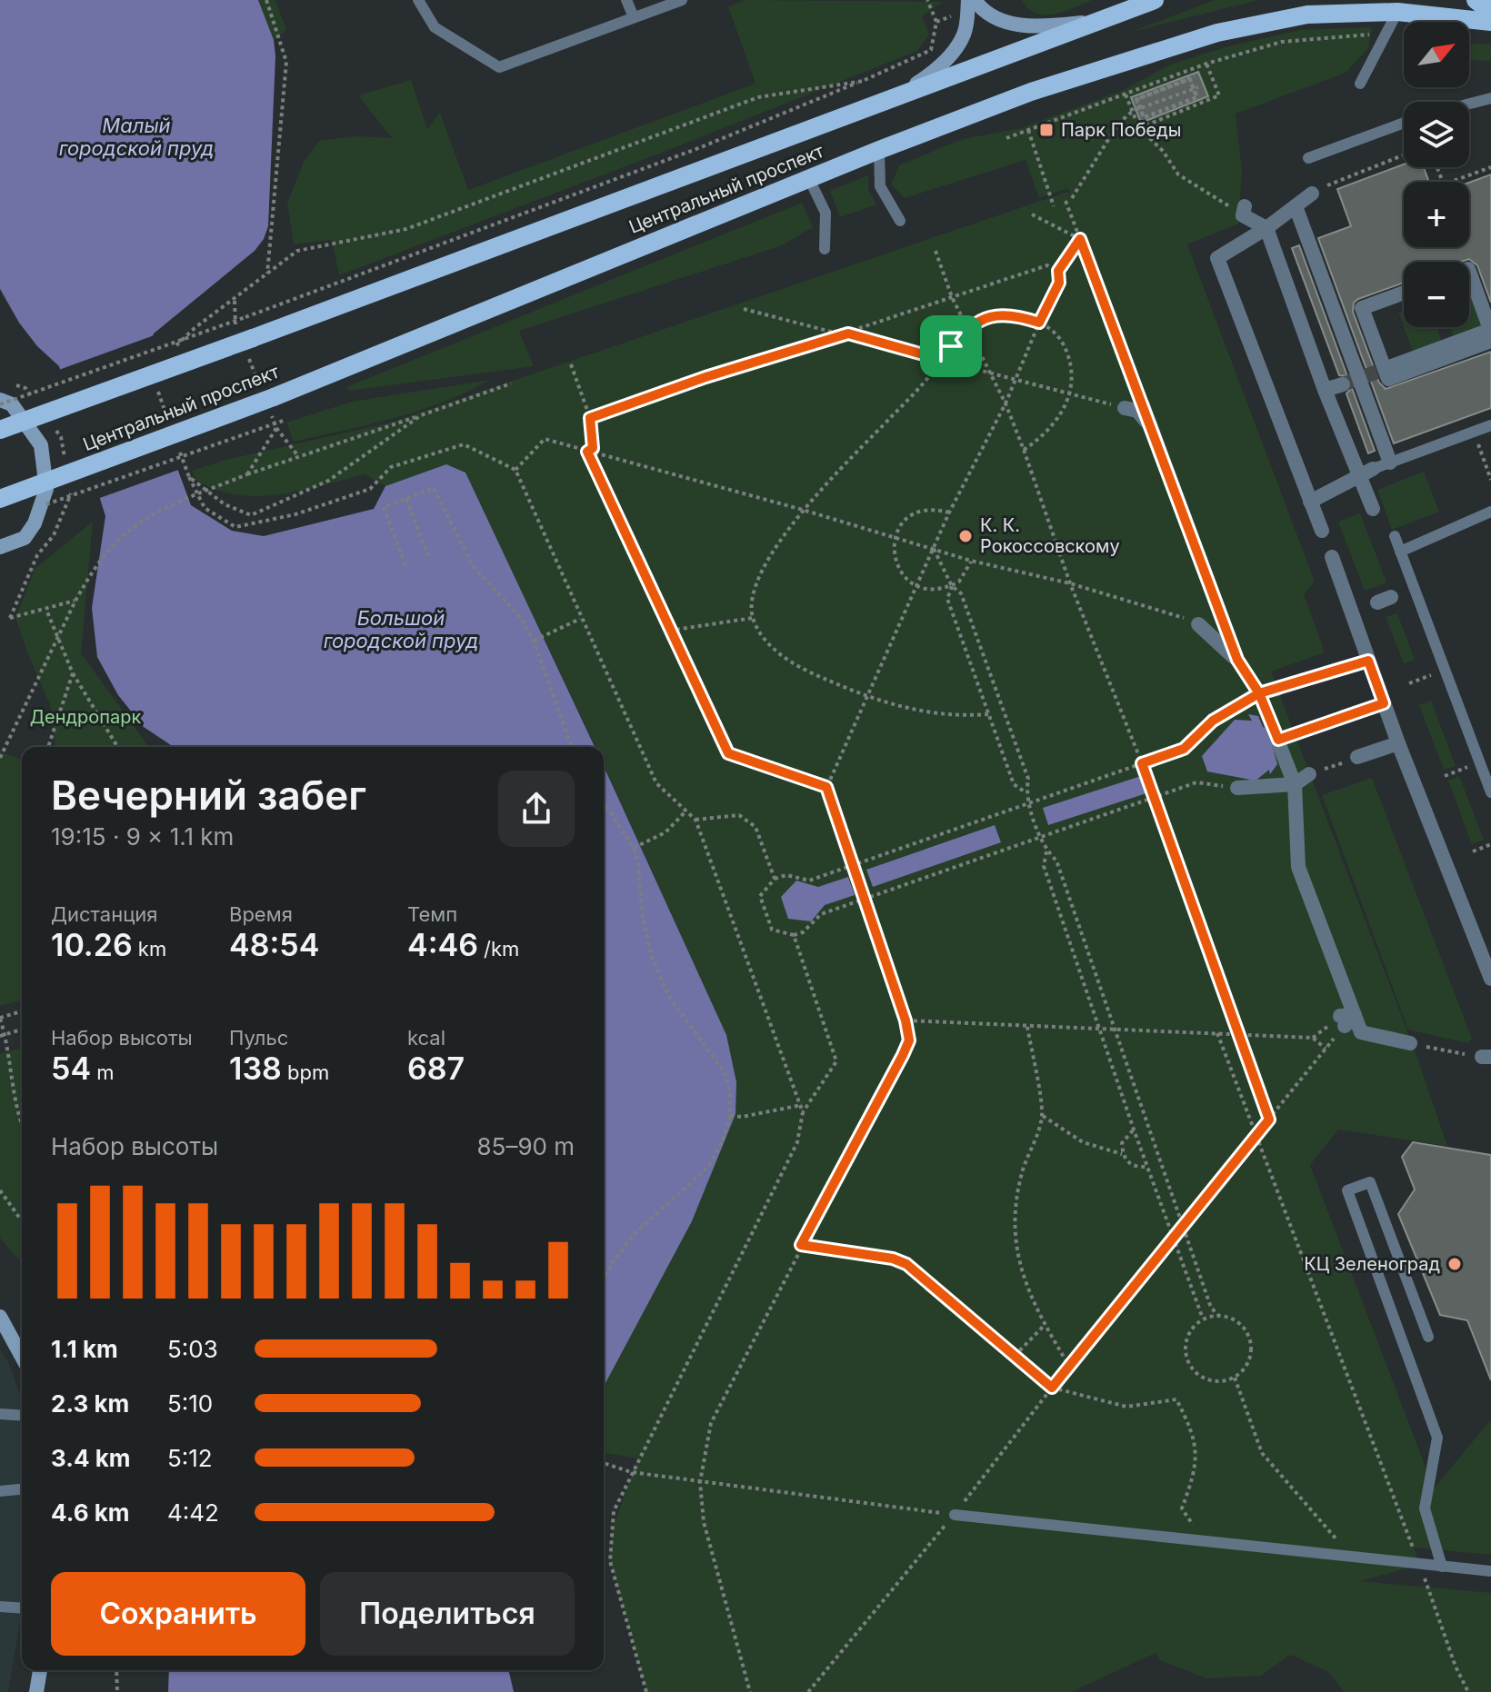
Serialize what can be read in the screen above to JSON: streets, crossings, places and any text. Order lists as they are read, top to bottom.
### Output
{
  "streets": {
    "main road": ["Центральный проспект"]
  },
  "water": ["Малый городской пруд", "Большой городской пруд"],
  "parks": ["Дендропарк"],
  "places": {
    "transit": ["Парк Победы"],
    "other": ["К. К. Рокоссовскому", "КЦ Зеленоград"]
  },
  "north": "top right",
  "page": {
    "map_buttons": ["+", "−"],
    "heading": ["Вечерний забег", "19:15 · 9 × 1.1 km"],
    "stats": [
      ["Дистанция", "10.26 km"],
      ["Время", "48:54"],
      ["Темп", "4:46 /km"],
      ["Набор высоты", "54 m"],
      ["Пульс", "138 bpm"],
      ["kcal", "687"]
    ],
    "chart": ["Набор высоты", "85–90 m"],
    "list": [
      {
        "name": "1.1 km",
        "note": "5:03"
      },
      {
        "name": "2.3 km",
        "note": "5:10"
      },
      {
        "name": "3.4 km",
        "note": "5:12"
      },
      {
        "name": "4.6 km",
        "note": "4:42"
      }
    ],
    "buttons": ["Сохранить", "Поделиться"]
  }
}
